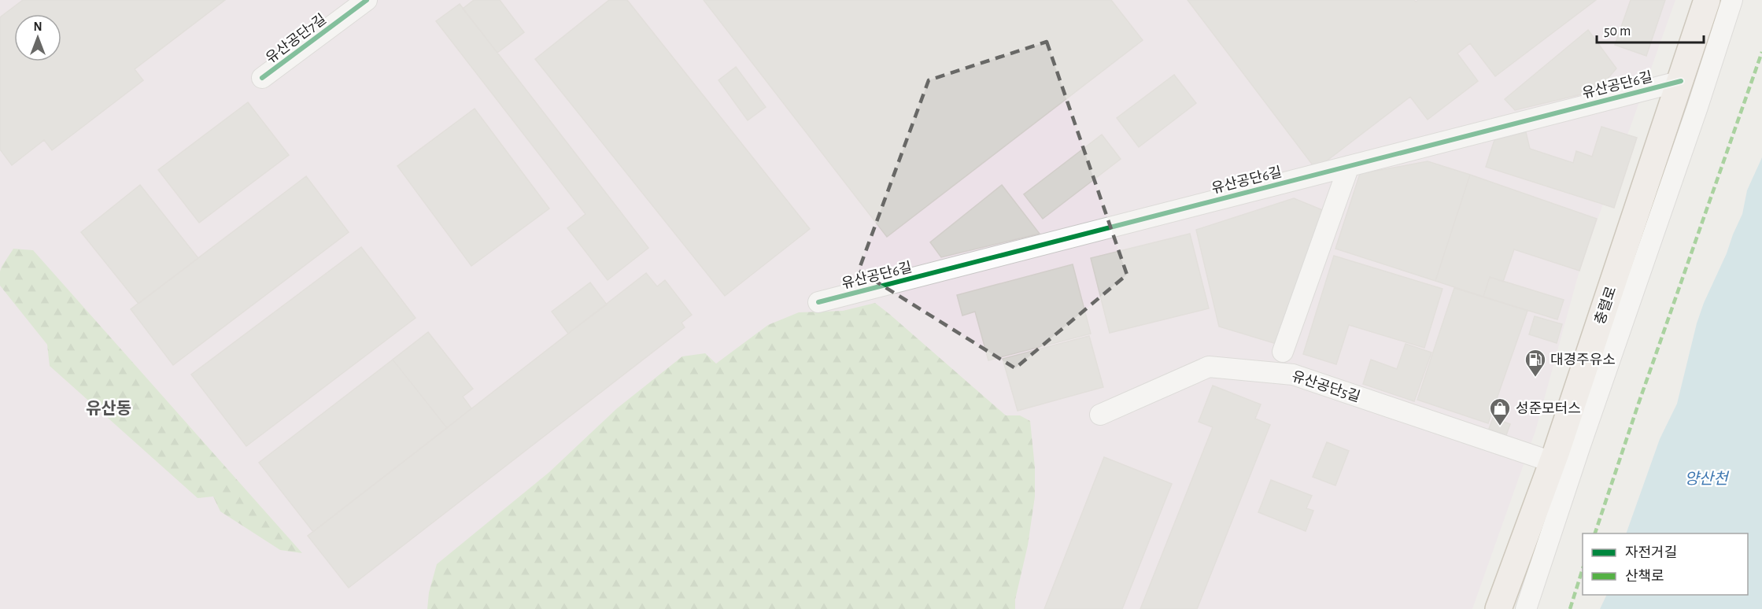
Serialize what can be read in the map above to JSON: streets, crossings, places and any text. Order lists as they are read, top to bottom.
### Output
{
  "streets": {
    "main road": ["충렬로"],
    "street": ["유산공단7길", "유산공단6길", "유산공단5길"]
  },
  "crossings": [
    ["유산공단6길", "충렬로"],
    ["충렬로", "유산공단5길"]
  ],
  "districts": ["유산동"],
  "water": ["양산천"],
  "places": {
    "fuel station": ["대경주유소"],
    "shop": ["성준모터스"]
  },
  "legend": ["자전거길", "산책로"],
  "scale_bar": "50 m",
  "north": "top"
}
